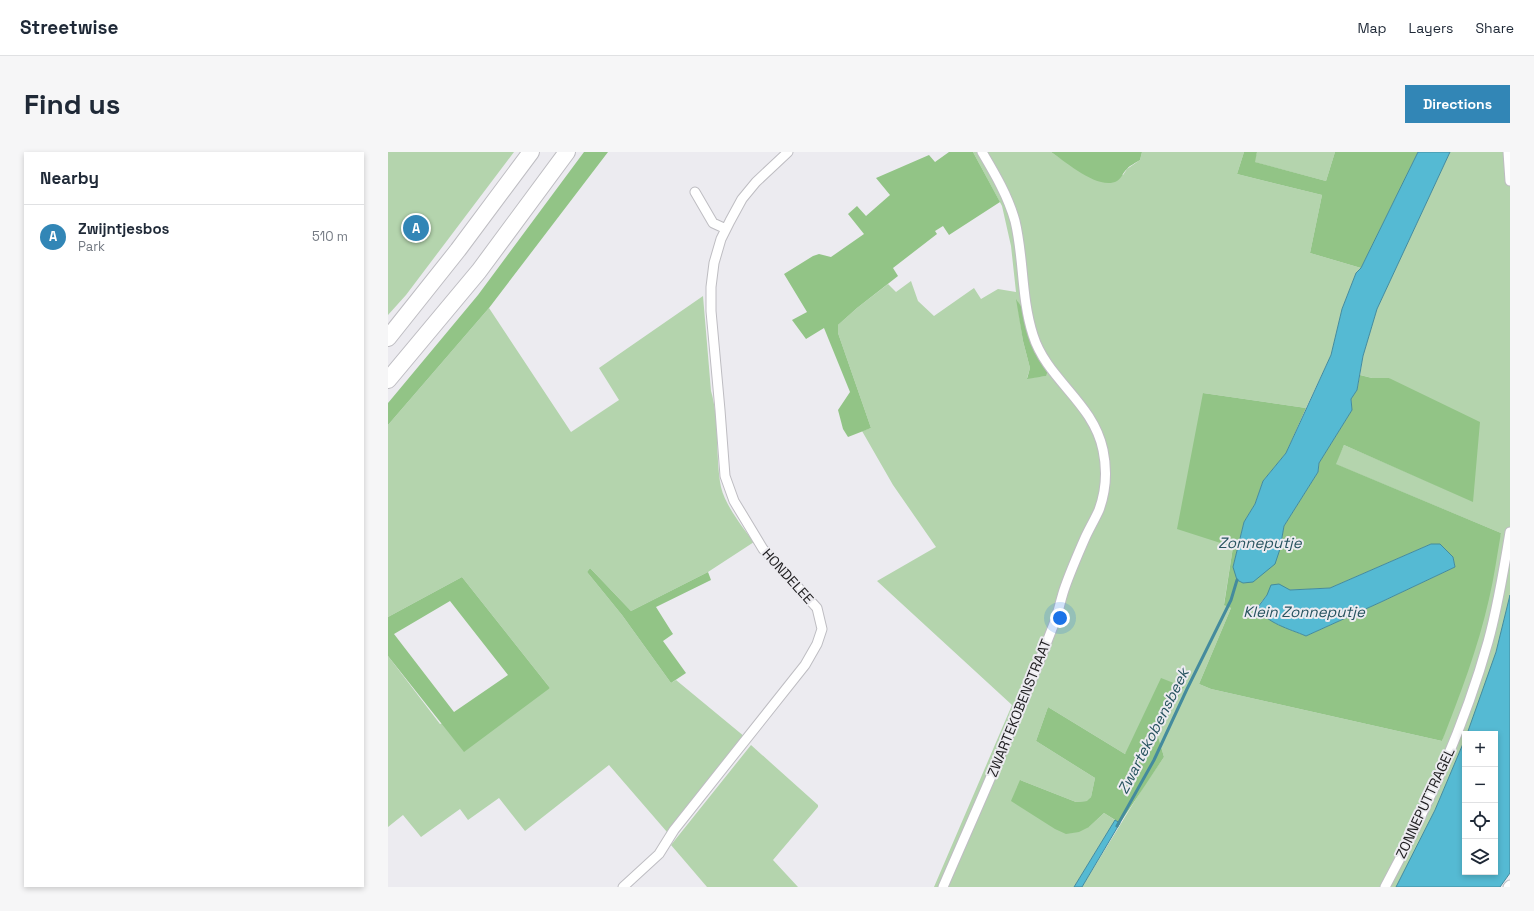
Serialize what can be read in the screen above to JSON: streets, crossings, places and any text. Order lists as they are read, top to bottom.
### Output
{
  "streets": {
    "street": ["HONDELEE", "ZWARTEKOBENSTRAAT", "ZONNEPUTTRAGEL"]
  },
  "water": ["Zonneputje", "Klein Zonneputje", "Zwartekobensbeek"],
  "page": {
    "header": "Streetwise",
    "nav": ["Map", "Layers", "Share"],
    "buttons": "Directions",
    "title": "Find us",
    "heading": "Nearby",
    "list": [
      {
        "mark": "A",
        "name": "Zwijntjesbos",
        "note": "Park",
        "value": "510 m"
      }
    ],
    "pins": "A",
    "map_buttons": ["+", "−"]
  }
}
